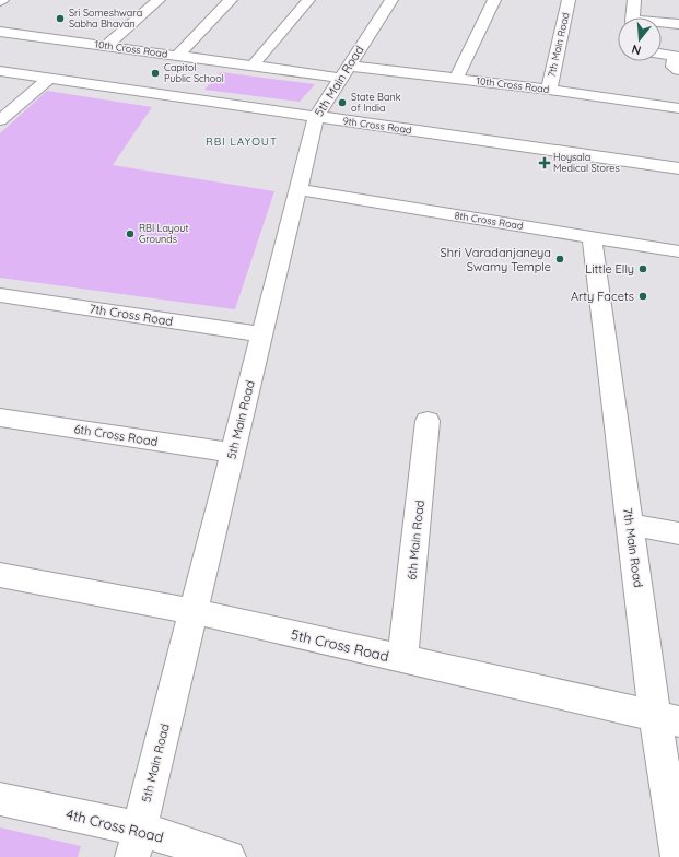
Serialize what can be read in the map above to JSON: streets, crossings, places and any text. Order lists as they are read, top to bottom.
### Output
{
  "streets": {
    "street": [
      "7th Main Road",
      "10th Cross Road",
      "5th Main Road",
      "9th Cross Road",
      "8th Cross Road",
      "7th Cross Road",
      "6th Cross Road",
      "6th Main Road",
      "5th Cross Road",
      "4th Cross Road"
    ]
  },
  "crossings": [
    ["7th Main Road", "10th Cross Road"],
    ["7th Main Road", "8th Cross Road"],
    ["7th Main Road", "5th Cross Road"],
    ["10th Cross Road", "5th Main Road"],
    ["5th Main Road", "9th Cross Road"],
    ["5th Main Road", "8th Cross Road"],
    ["5th Main Road", "7th Cross Road"],
    ["5th Main Road", "6th Cross Road"],
    ["5th Main Road", "5th Cross Road"],
    ["5th Main Road", "4th Cross Road"],
    ["6th Main Road", "5th Cross Road"]
  ],
  "districts": ["RBI LAYOUT"],
  "places": {
    "other": [
      "Sri Someshwara Sabha Bhavan",
      "Capitol Public School",
      "State Bank of India",
      "RBI Layout Grounds",
      "Shri Varadanjaneya Swamy Temple",
      "Little Elly",
      "Arty Facets"
    ],
    "health": ["Hoysala Medical Stores"]
  },
  "north": "bottom"
}
